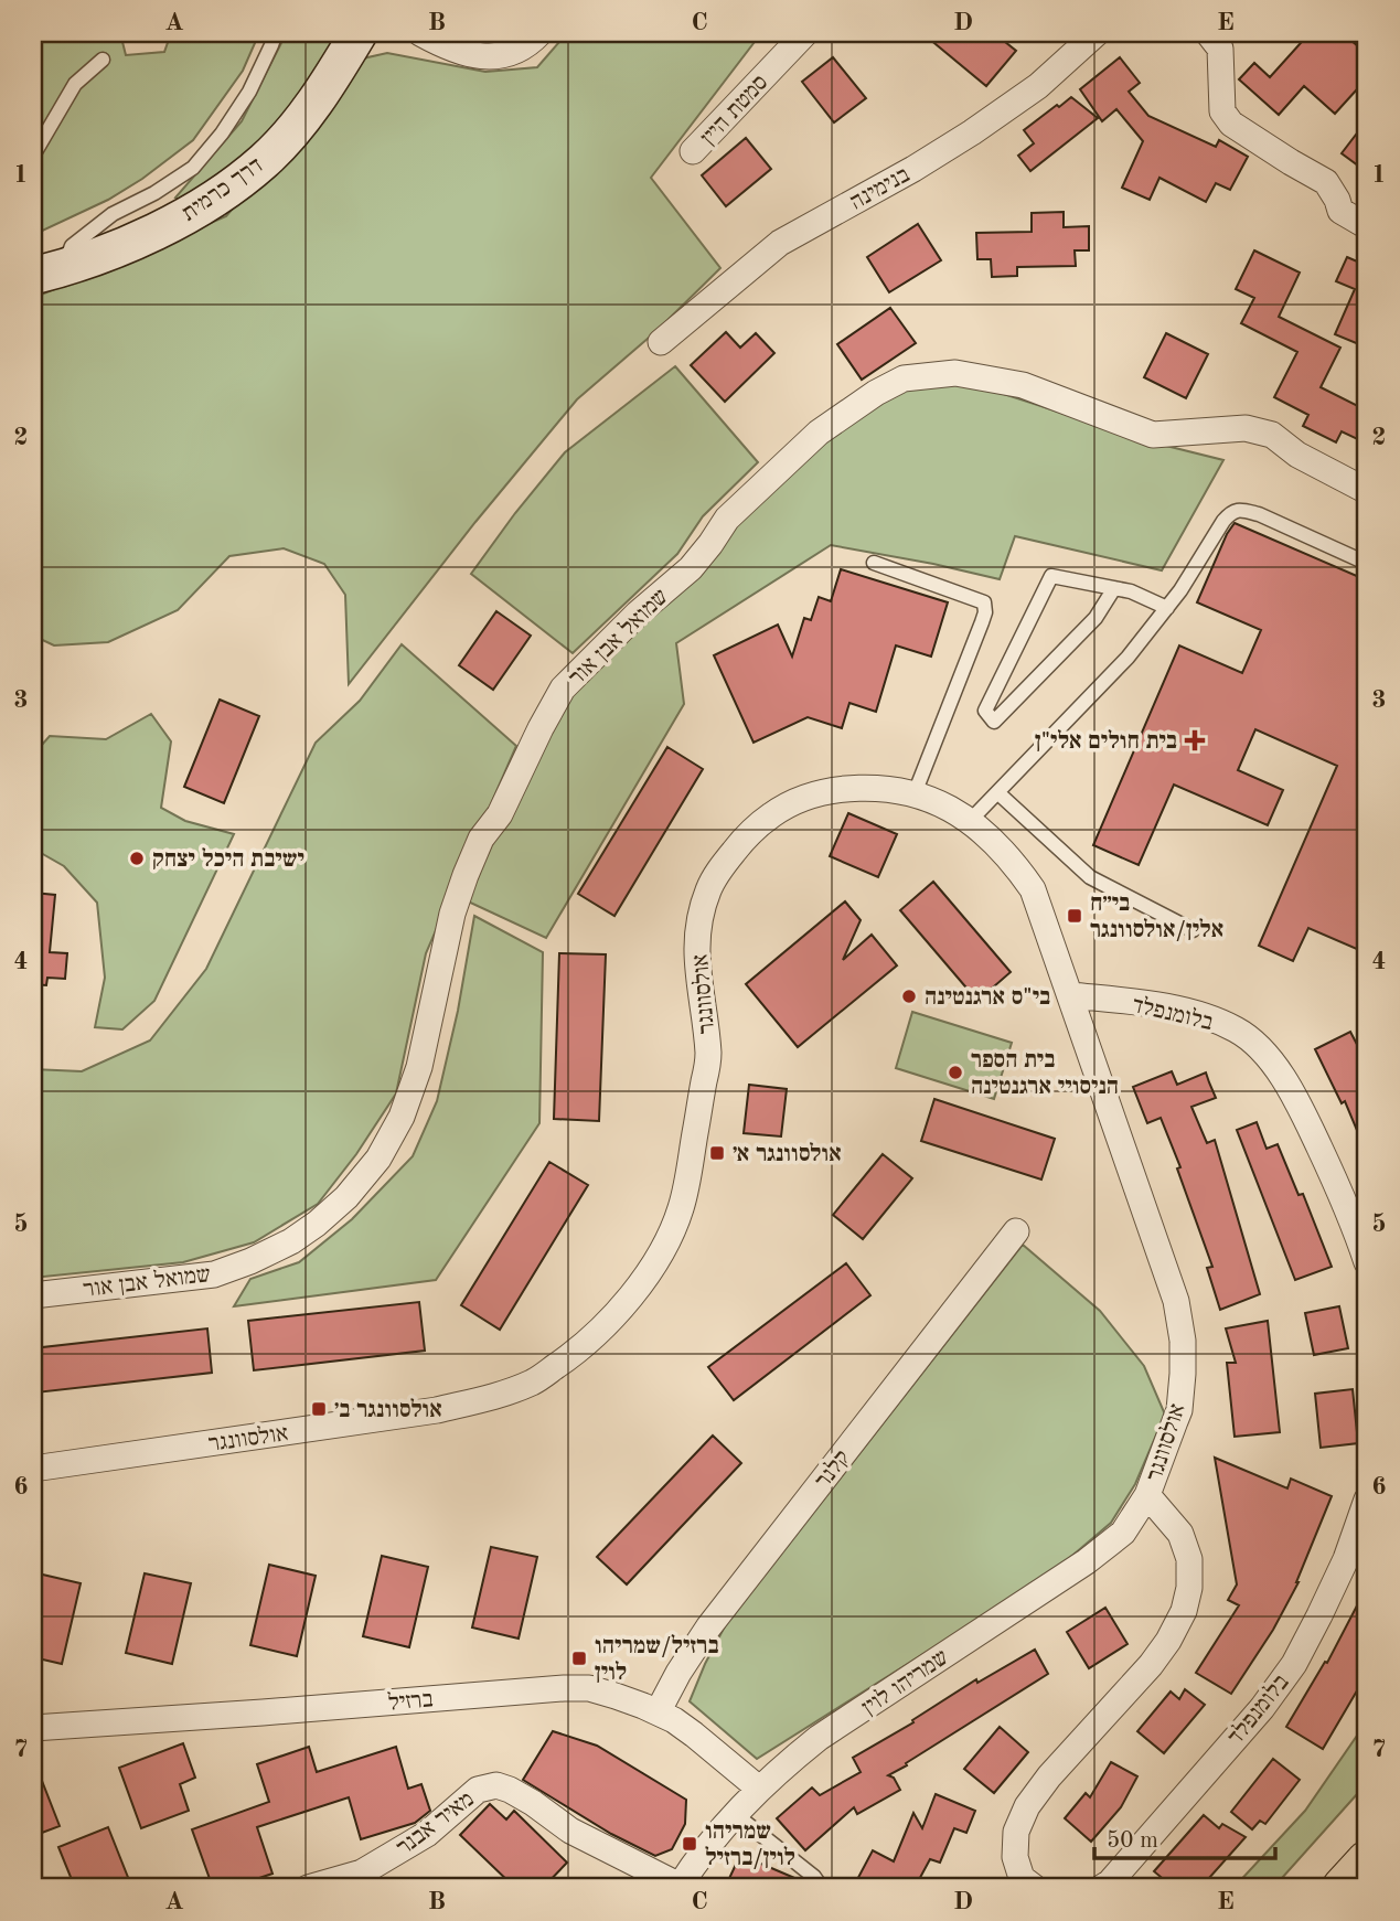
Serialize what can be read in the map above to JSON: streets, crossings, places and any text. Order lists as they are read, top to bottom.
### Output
{
  "streets": {
    "street": [
      "סמטת היין",
      "בנימינה",
      "דרך כרמית",
      "שמואל אבן אור",
      "אולסוונגר",
      "בלומנפלד",
      "קלנר",
      "שמריהו לוין",
      "ברזיל",
      "מאיר אבנר"
    ]
  },
  "crossings": [
    ["אולסוונגר", "בלומנפלד"],
    ["אולסוונגר", "שמריהו לוין"],
    ["קלנר", "ברזיל"],
    ["שמריהו לוין", "ברזיל"],
    ["שמריהו לוין", "מאיר אבנר"]
  ],
  "places": {
    "health": ["בית חולים אלי\"ן"],
    "other": ["ישיבת היכל יצחק", "בי\"ס ארגנטינה", "בית הספר הניסויי ארגנטינה"],
    "transit": [
      "בי״ח אלין/אולסוונגר",
      "אולסוונגר א׳",
      "אולסוונגר ב׳",
      "ברזיל/שמריהו לוין",
      "שמריהו לוין/ברזיל"
    ]
  },
  "scale_bar": "50 m",
  "grid": {
    "columns": [
      "A",
      "B",
      "C",
      "D",
      "E"
    ],
    "rows": [
      "1",
      "2",
      "3",
      "4",
      "5",
      "6",
      "7"
    ]
  }
}
